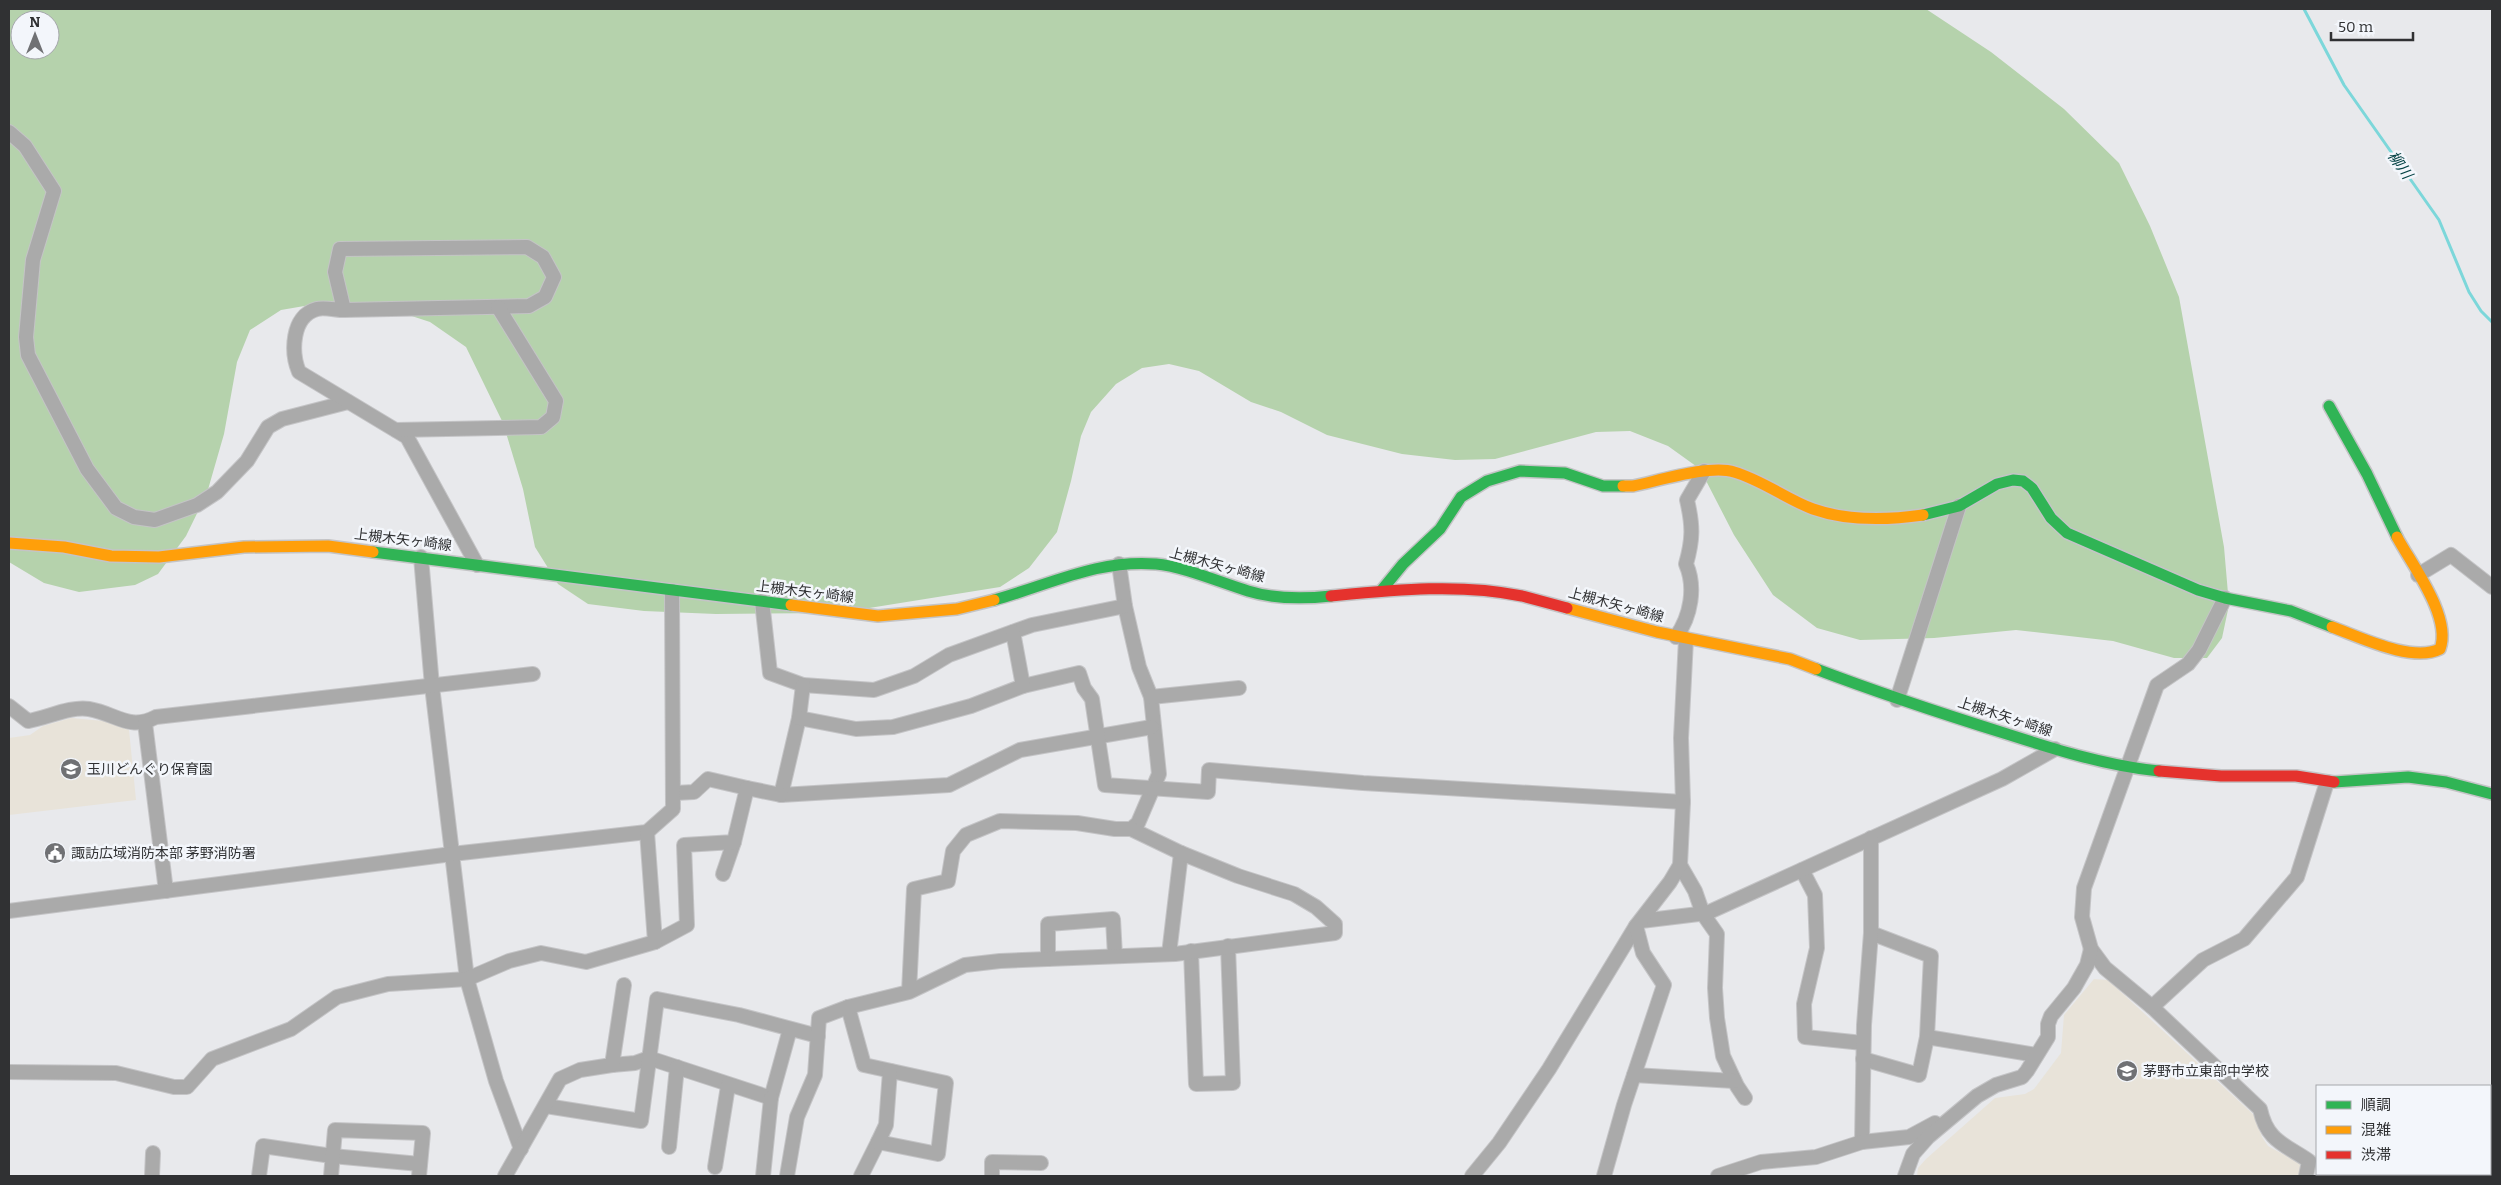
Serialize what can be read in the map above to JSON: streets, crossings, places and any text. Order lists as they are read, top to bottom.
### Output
{
  "streets": {
    "main road": ["上槻木矢ヶ崎線"]
  },
  "water": ["柳川"],
  "places": {
    "school or university": ["玉川どんぐり保育園", "茅野市立東部中学校"],
    "public building": ["諏訪広域消防本部 茅野消防署"]
  },
  "legend": ["順調", "混雑", "渋滞"],
  "scale_bar": "50 m",
  "north": "top"
}
